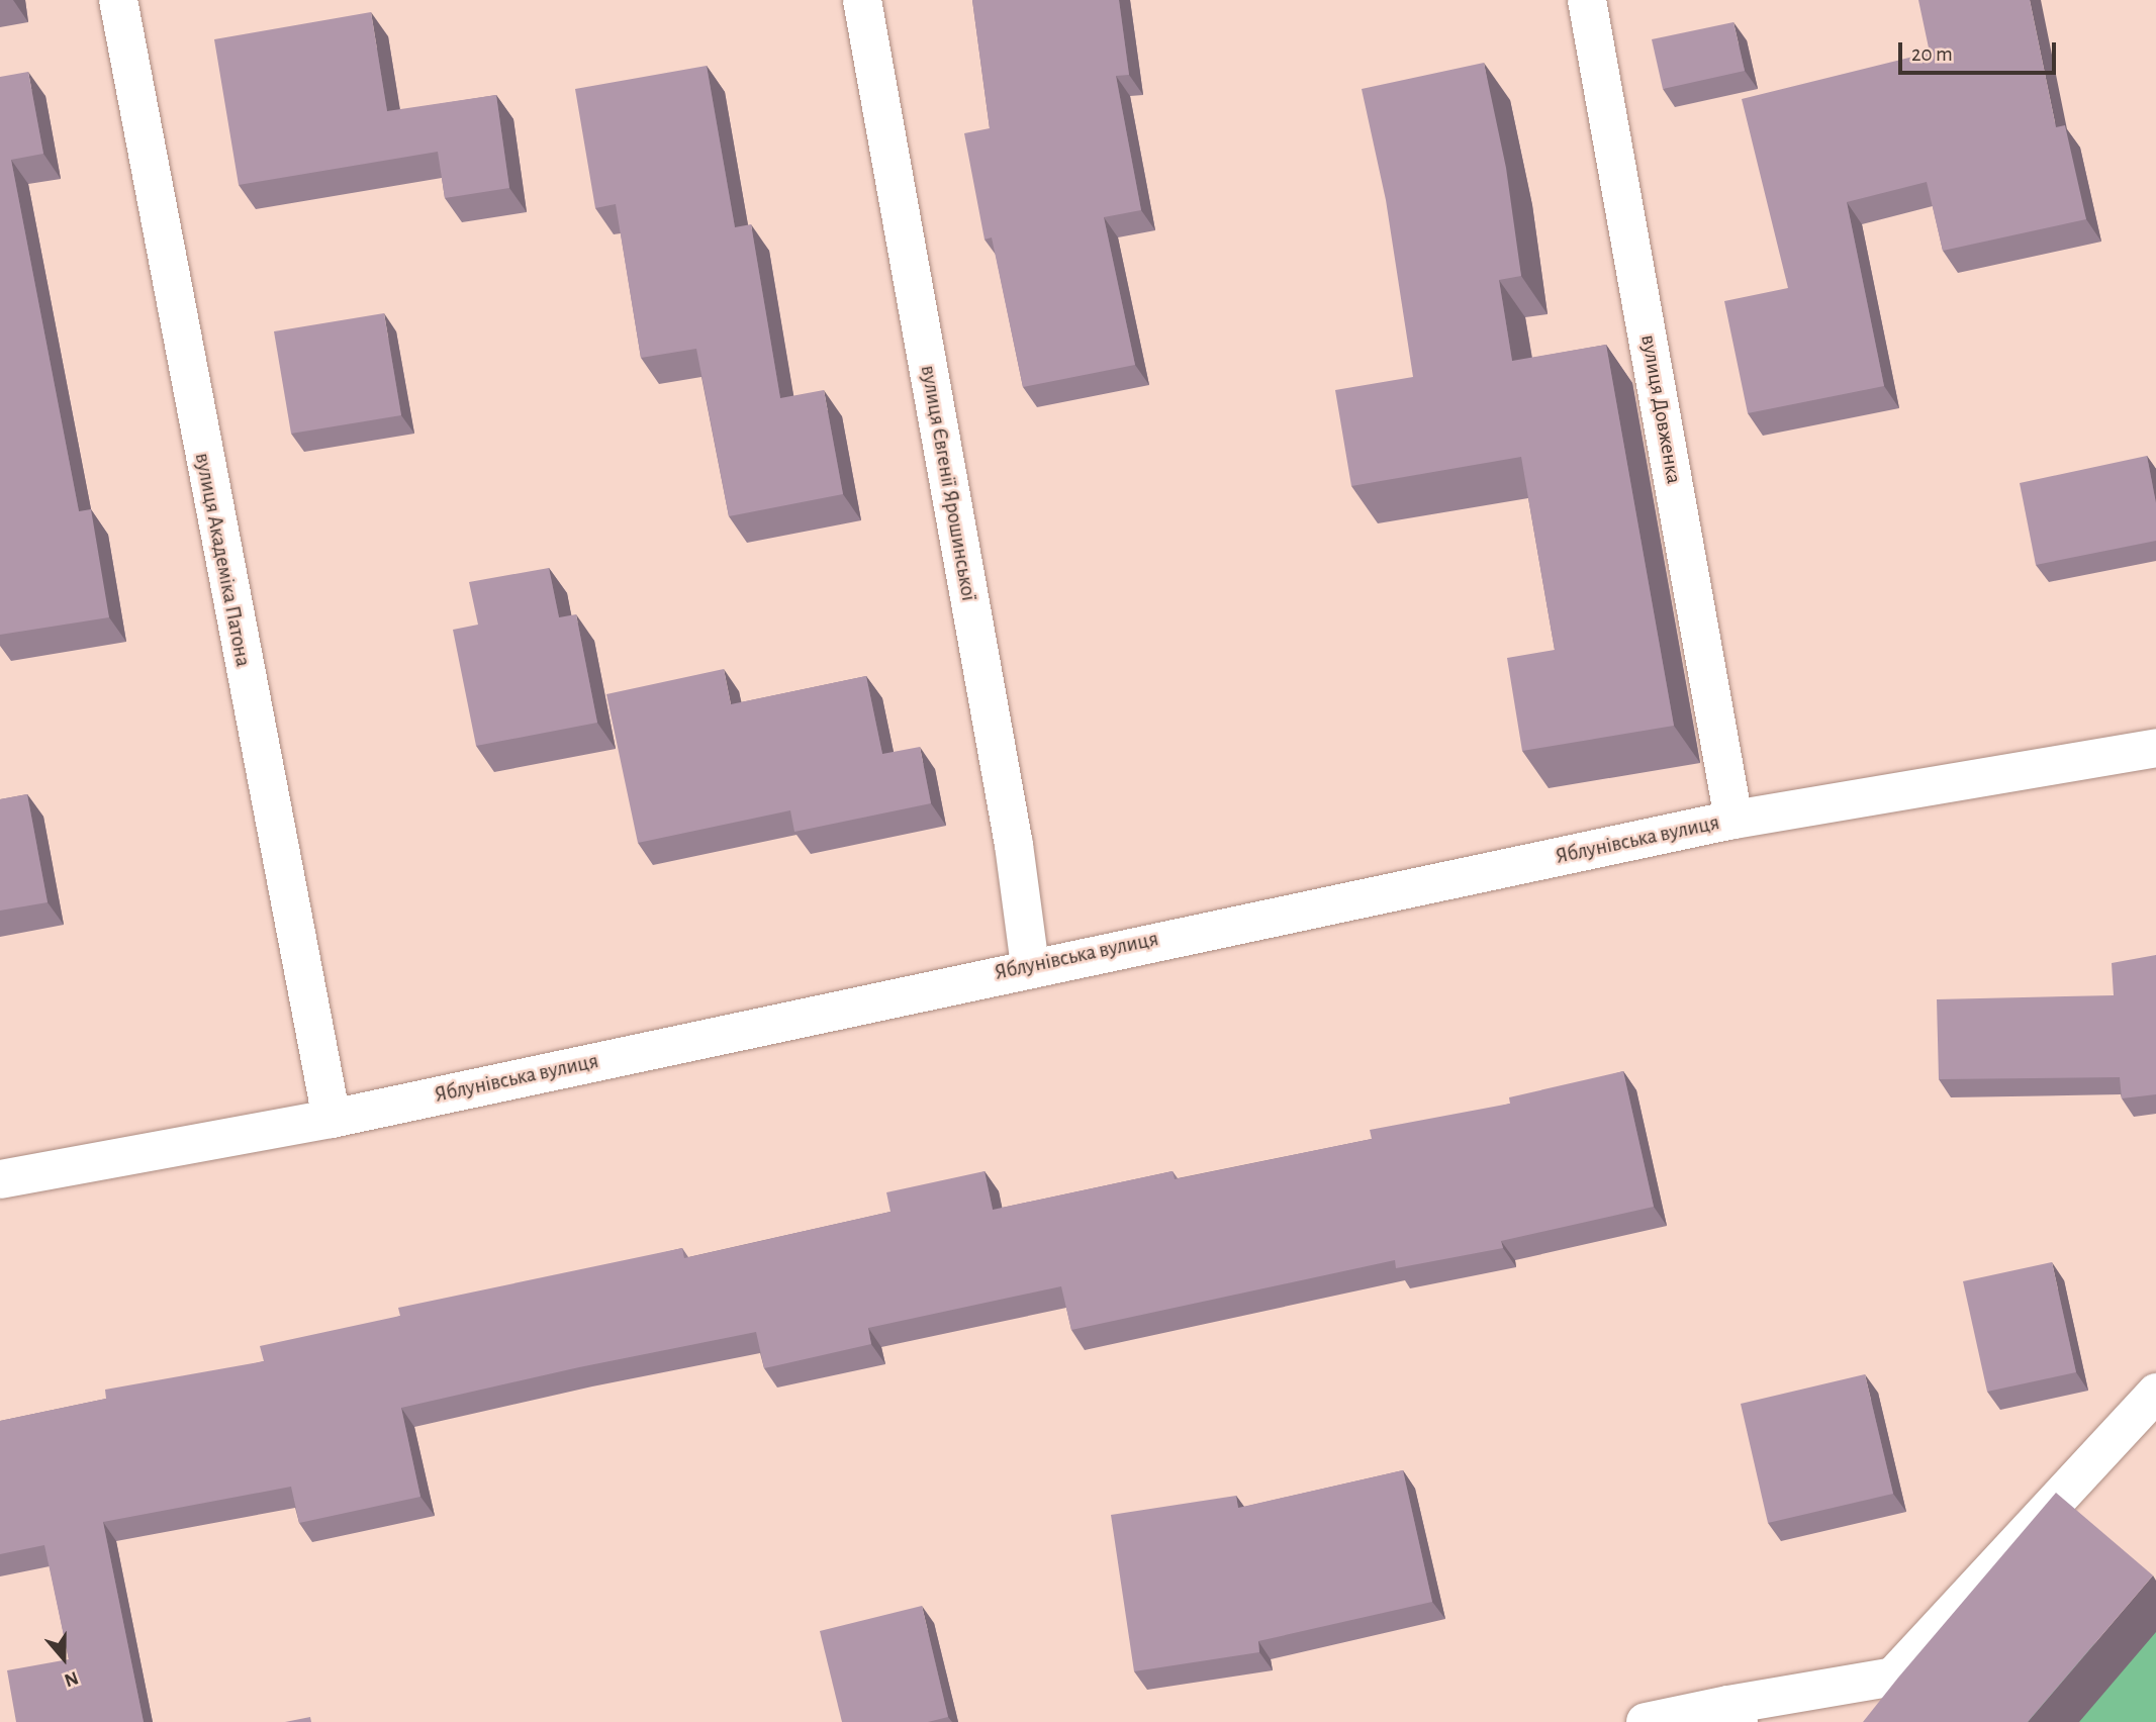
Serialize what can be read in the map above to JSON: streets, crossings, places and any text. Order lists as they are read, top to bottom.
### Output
{
  "streets": {
    "street": [
      "вулиця Довженка",
      "вулиця Євгенії Ярошинської",
      "вулиця Академіка Патона",
      "Яблунівська вулиця"
    ]
  },
  "crossings": [
    ["вулиця Довженка", "Яблунівська вулиця"],
    ["вулиця Євгенії Ярошинської", "Яблунівська вулиця"],
    ["вулиця Академіка Патона", "Яблунівська вулиця"]
  ],
  "scale_bar": "20 m",
  "north": "bottom"
}
